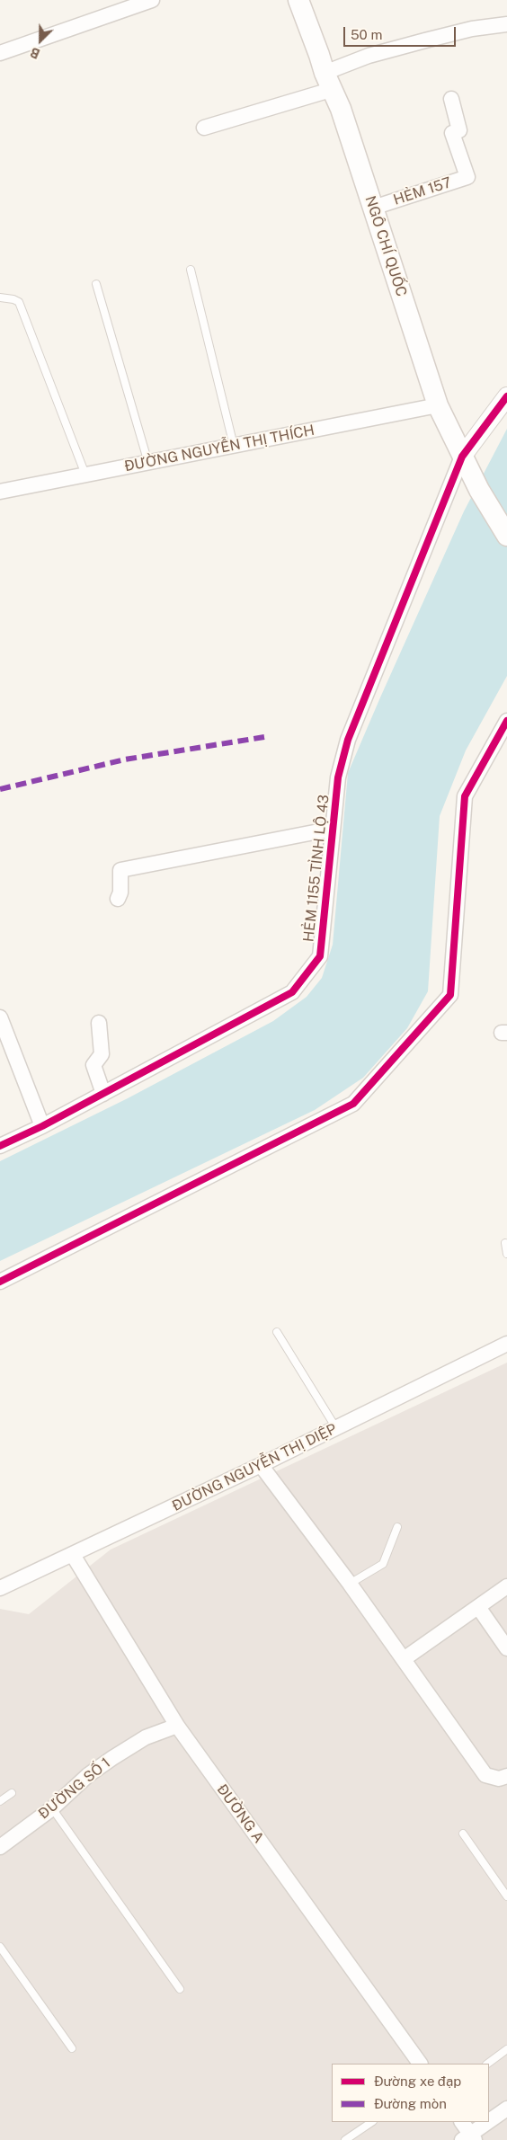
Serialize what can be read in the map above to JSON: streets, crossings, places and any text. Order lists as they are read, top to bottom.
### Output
{
  "streets": {
    "main road": ["NGÔ CHÍ QUỐC"],
    "street": [
      "HẺM 157",
      "ĐƯỜNG NGUYỄN THỊ THÍCH",
      "HẺM 1155 TỈNH LỘ 43",
      "ĐƯỜNG NGUYỄN THỊ DIỆP",
      "ĐƯỜNG SỐ 1",
      "ĐƯỜNG A"
    ]
  },
  "crossings": [
    ["HẺM 157", "NGÔ CHÍ QUỐC"],
    ["NGÔ CHÍ QUỐC", "ĐƯỜNG NGUYỄN THỊ THÍCH"],
    ["NGÔ CHÍ QUỐC", "HẺM 1155 TỈNH LỘ 43"],
    ["ĐƯỜNG NGUYỄN THỊ DIỆP", "ĐƯỜNG A"],
    ["ĐƯỜNG SỐ 1", "ĐƯỜNG A"]
  ],
  "legend": ["Đường xe đạp", "Đường mòn"],
  "scale_bar": "50 m",
  "north": "bottom left"
}
